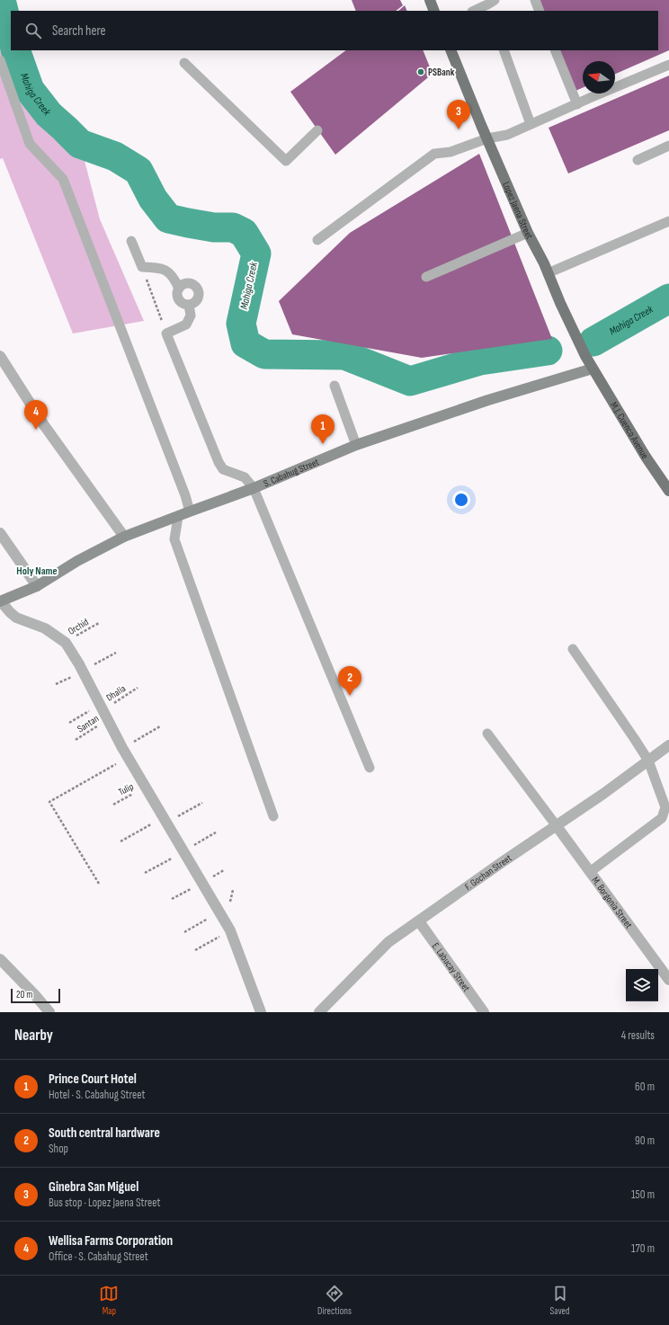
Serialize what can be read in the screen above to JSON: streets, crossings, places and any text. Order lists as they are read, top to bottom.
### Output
{
  "streets": {
    "main road": ["Lopez Jaena Street", "M.J. Cuenco Avenue"],
    "street": [
      "S. Cabahug Street",
      "F. Gochan Street",
      "M. Borgonia Street",
      "E. Labucay Street"
    ],
    "path": [
      "Orchid",
      "Dhalia",
      "Santan",
      "Tulip"
    ]
  },
  "crossings": [
    ["Lopez Jaena Street", "M.J. Cuenco Avenue"],
    ["Lopez Jaena Street", "S. Cabahug Street"],
    ["M.J. Cuenco Avenue", "S. Cabahug Street"],
    ["Dhalia", "Santan"],
    ["F. Gochan Street", "M. Borgonia Street"],
    ["F. Gochan Street", "E. Labucay Street"]
  ],
  "districts": ["Holy Name"],
  "water": ["Mahiga Creek"],
  "places": ["PSBank"],
  "scale_bar": "20 m",
  "north": "left",
  "page": {
    "search": "Search here",
    "pins": [
      "3",
      "4",
      "1",
      "2"
    ],
    "scale": "20 m",
    "heading": ["Nearby", "4 results"],
    "list": [
      {
        "mark": "1",
        "name": "Prince Court Hotel",
        "note": "Hotel · S. Cabahug Street",
        "value": "60 m"
      },
      {
        "mark": "2",
        "name": "South central hardware",
        "note": "Shop",
        "value": "90 m"
      },
      {
        "mark": "3",
        "name": "Ginebra San Miguel",
        "note": "Bus stop · Lopez Jaena Street",
        "value": "150 m"
      },
      {
        "mark": "4",
        "name": "Wellisa Farms Corporation",
        "note": "Office · S. Cabahug Street",
        "value": "170 m"
      }
    ],
    "nav": ["Map", "Directions", "Saved"]
  }
}
